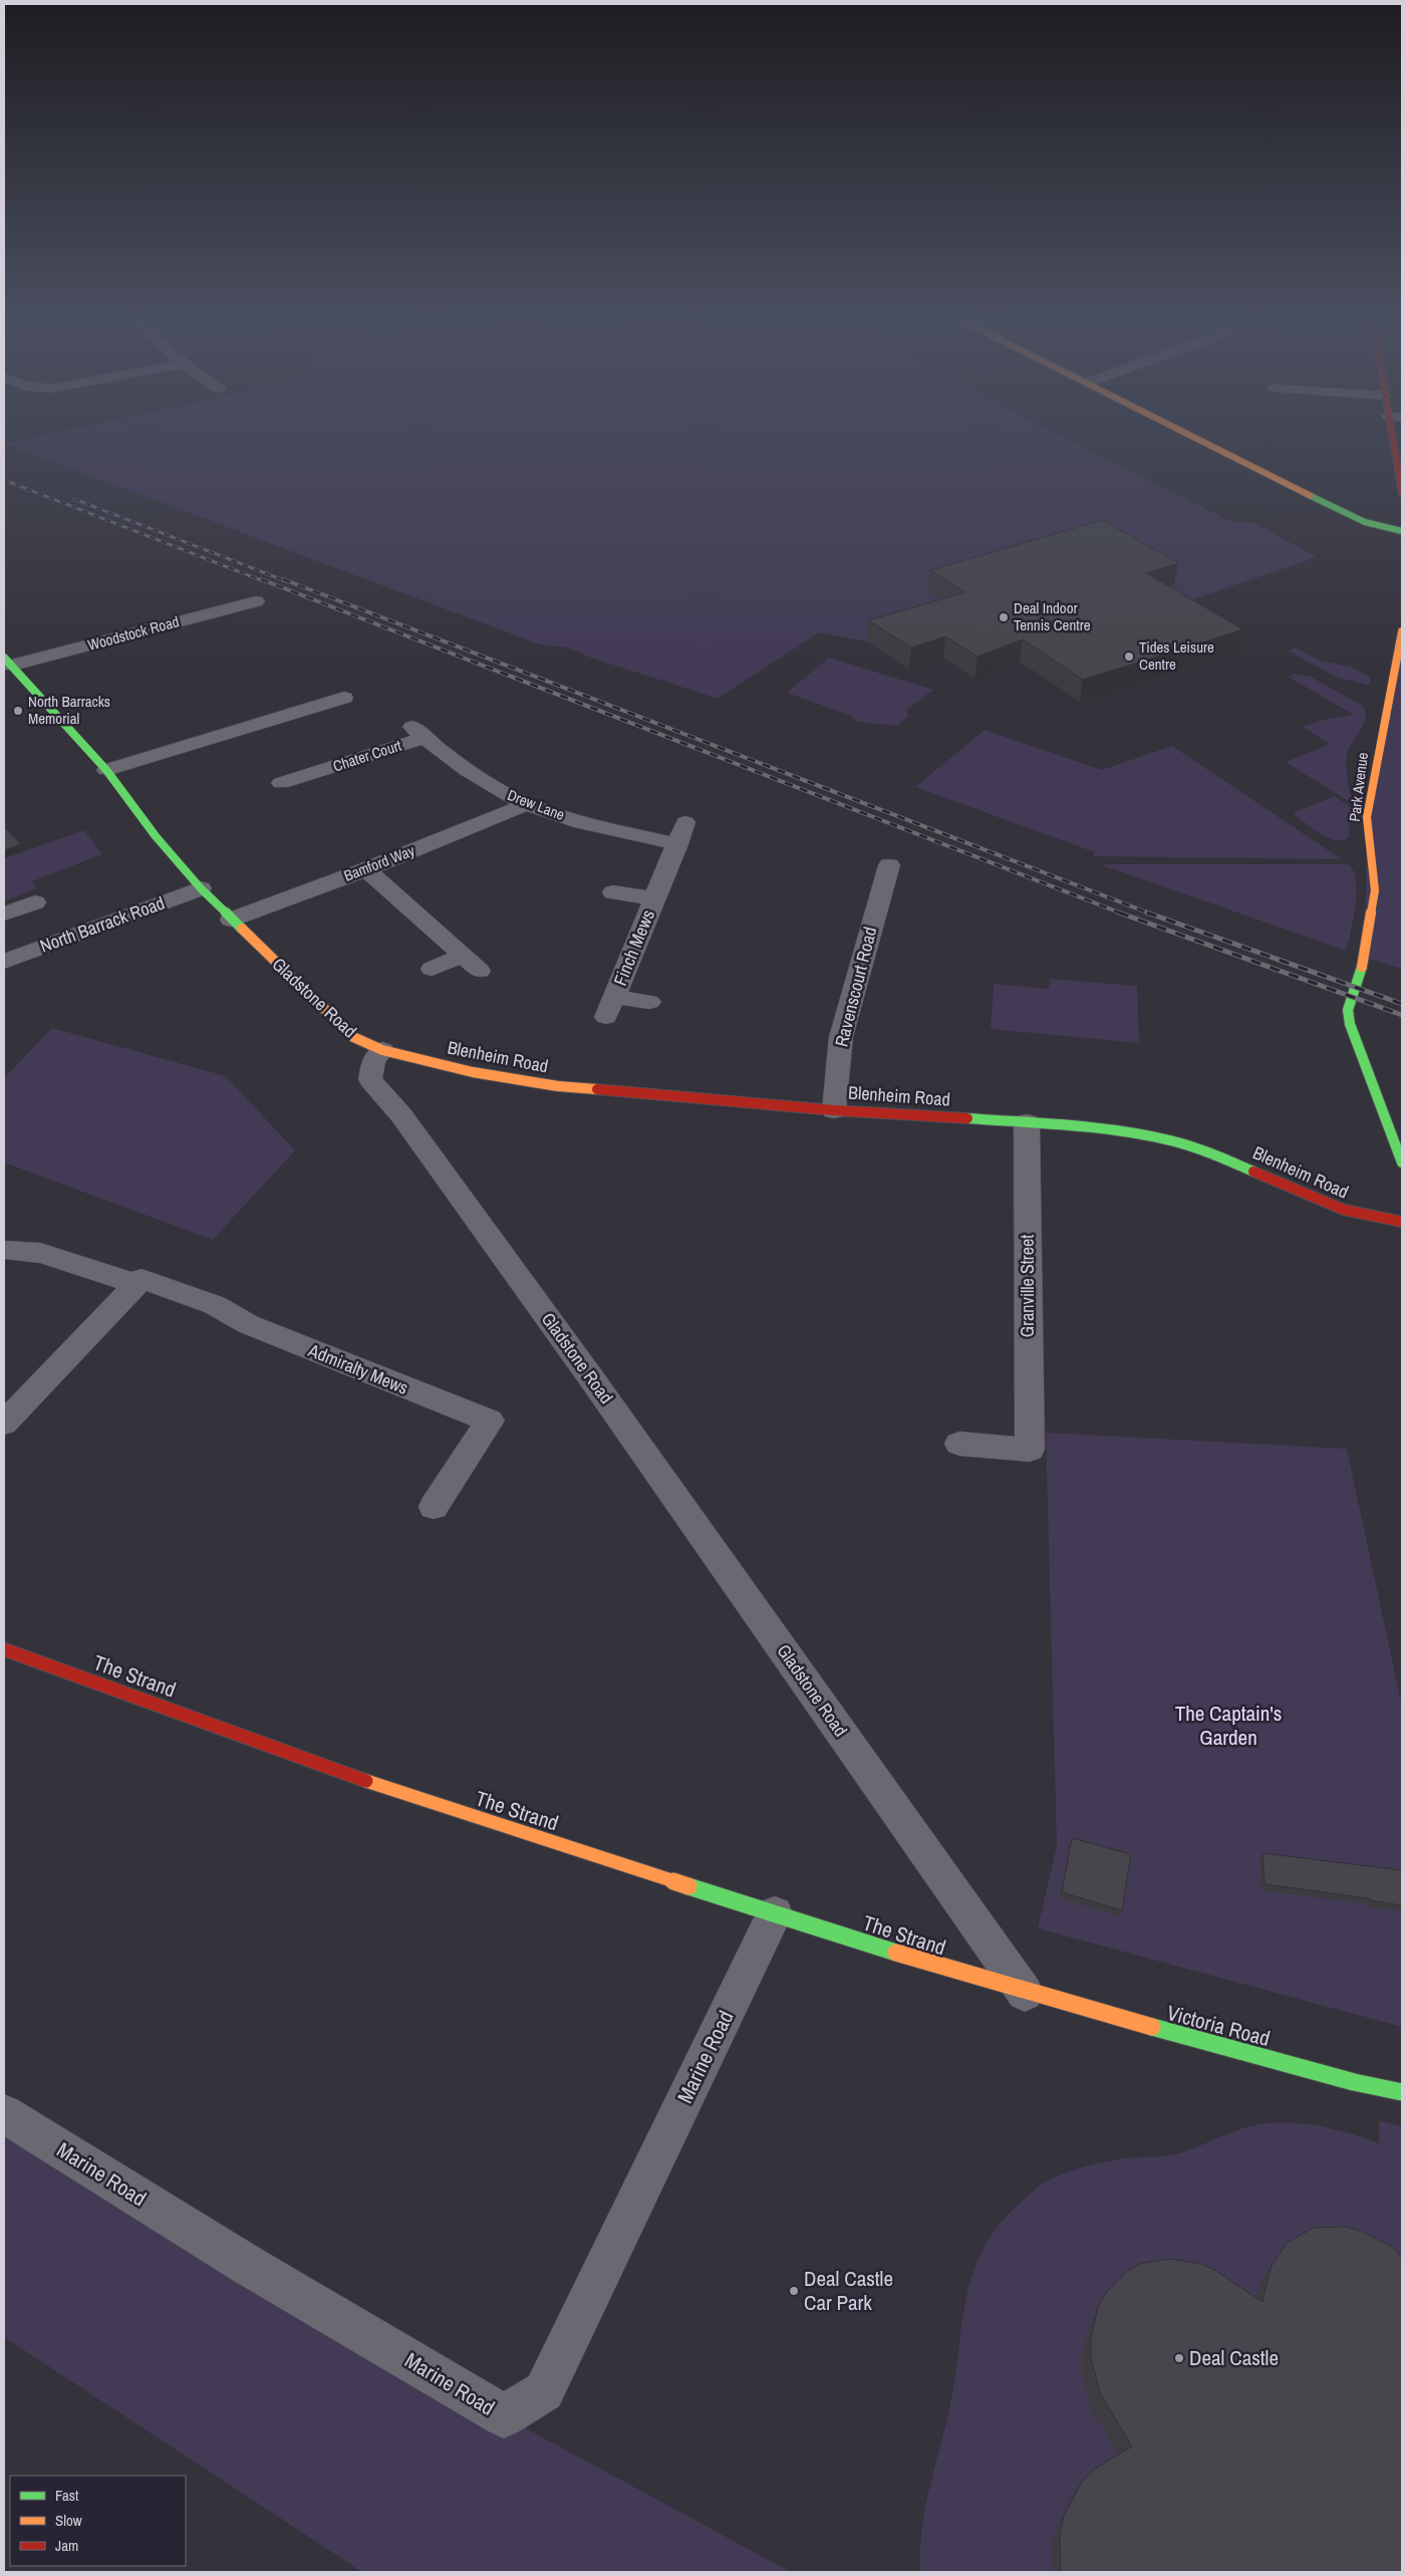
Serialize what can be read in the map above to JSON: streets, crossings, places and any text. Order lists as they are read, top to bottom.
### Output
{
  "streets": {
    "street": [
      "Woodstock Road",
      "Chater Court",
      "Park Avenue",
      "Drew Lane",
      "Bamford Way",
      "North Barrack Road",
      "Finch Mews",
      "Ravenscourt Road",
      "Gladstone Road",
      "Blenheim Road",
      "Granville Street",
      "Admiralty Mews",
      "The Strand",
      "Victoria Road",
      "Marine Road"
    ]
  },
  "crossings": [
    ["Woodstock Road", "Gladstone Road"],
    ["Chater Court", "Drew Lane"],
    ["Drew Lane", "Bamford Way"],
    ["Drew Lane", "Finch Mews"],
    ["Bamford Way", "Gladstone Road"],
    ["North Barrack Road", "Gladstone Road"],
    ["Ravenscourt Road", "Blenheim Road"],
    ["Gladstone Road", "Blenheim Road"],
    ["Gladstone Road", "The Strand"],
    ["Gladstone Road", "Victoria Road"],
    ["Blenheim Road", "Granville Street"],
    ["The Strand", "Victoria Road"],
    ["The Strand", "Marine Road"]
  ],
  "parks": ["The Captain's Garden"],
  "places": [
    "Deal Indoor Tennis Centre",
    "Tides Leisure Centre",
    "North Barracks Memorial",
    "Deal Castle Car Park",
    "Deal Castle"
  ],
  "legend": ["Fast", "Slow", "Jam"]
}
